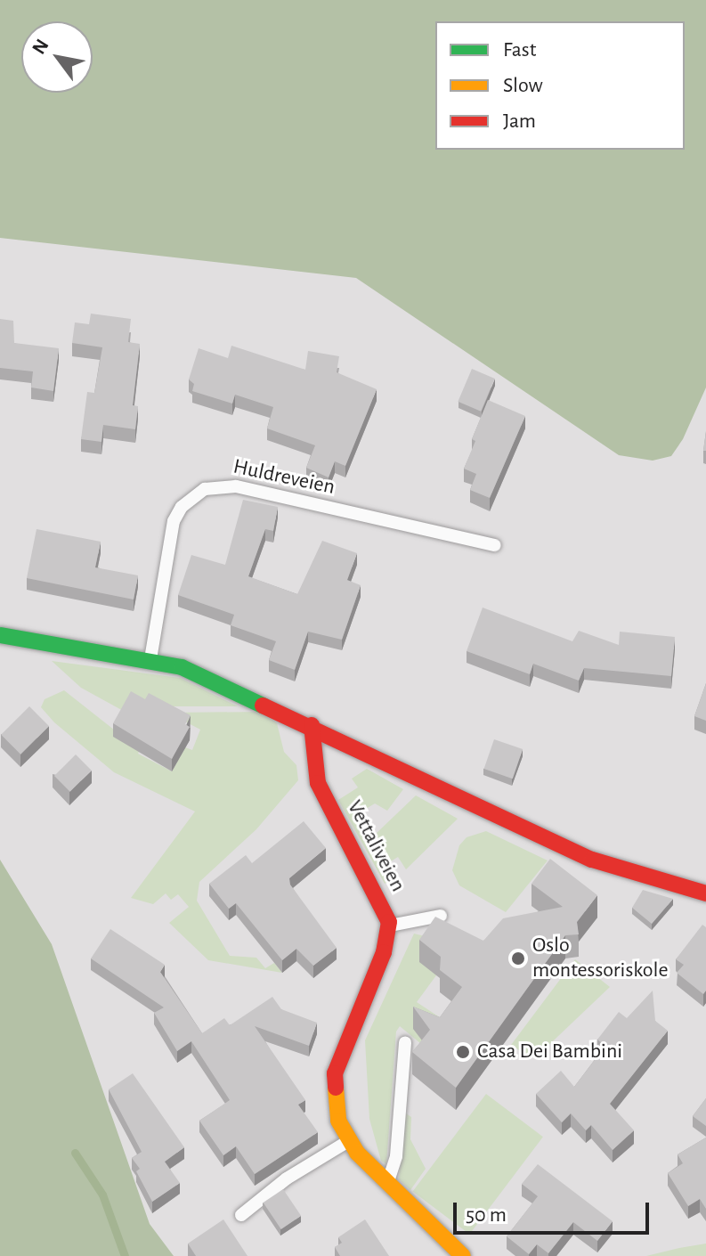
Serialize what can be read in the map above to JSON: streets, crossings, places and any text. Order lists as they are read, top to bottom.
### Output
{
  "streets": {
    "street": ["Vettaliveien"],
    "lane": ["Huldreveien"]
  },
  "places": ["Oslo montessoriskole", "Casa Dei Bambini"],
  "legend": ["Fast", "Slow", "Jam"],
  "scale_bar": "50 m",
  "north": "top left"
}
